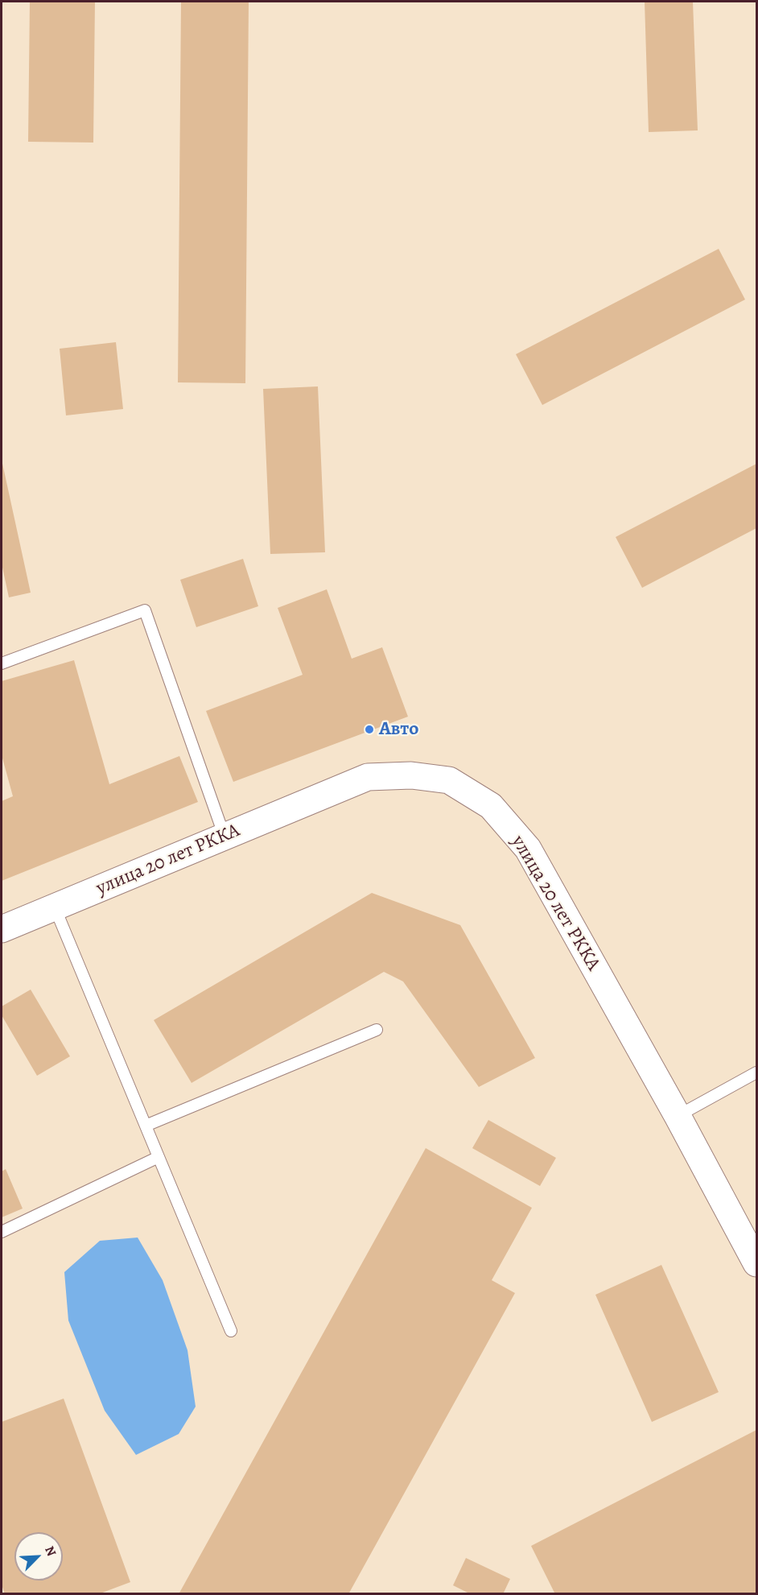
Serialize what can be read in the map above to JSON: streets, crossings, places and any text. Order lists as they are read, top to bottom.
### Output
{
  "streets": {
    "main road": ["улица 20 лет РККА"]
  },
  "places": ["Авто"],
  "north": "top right"
}
